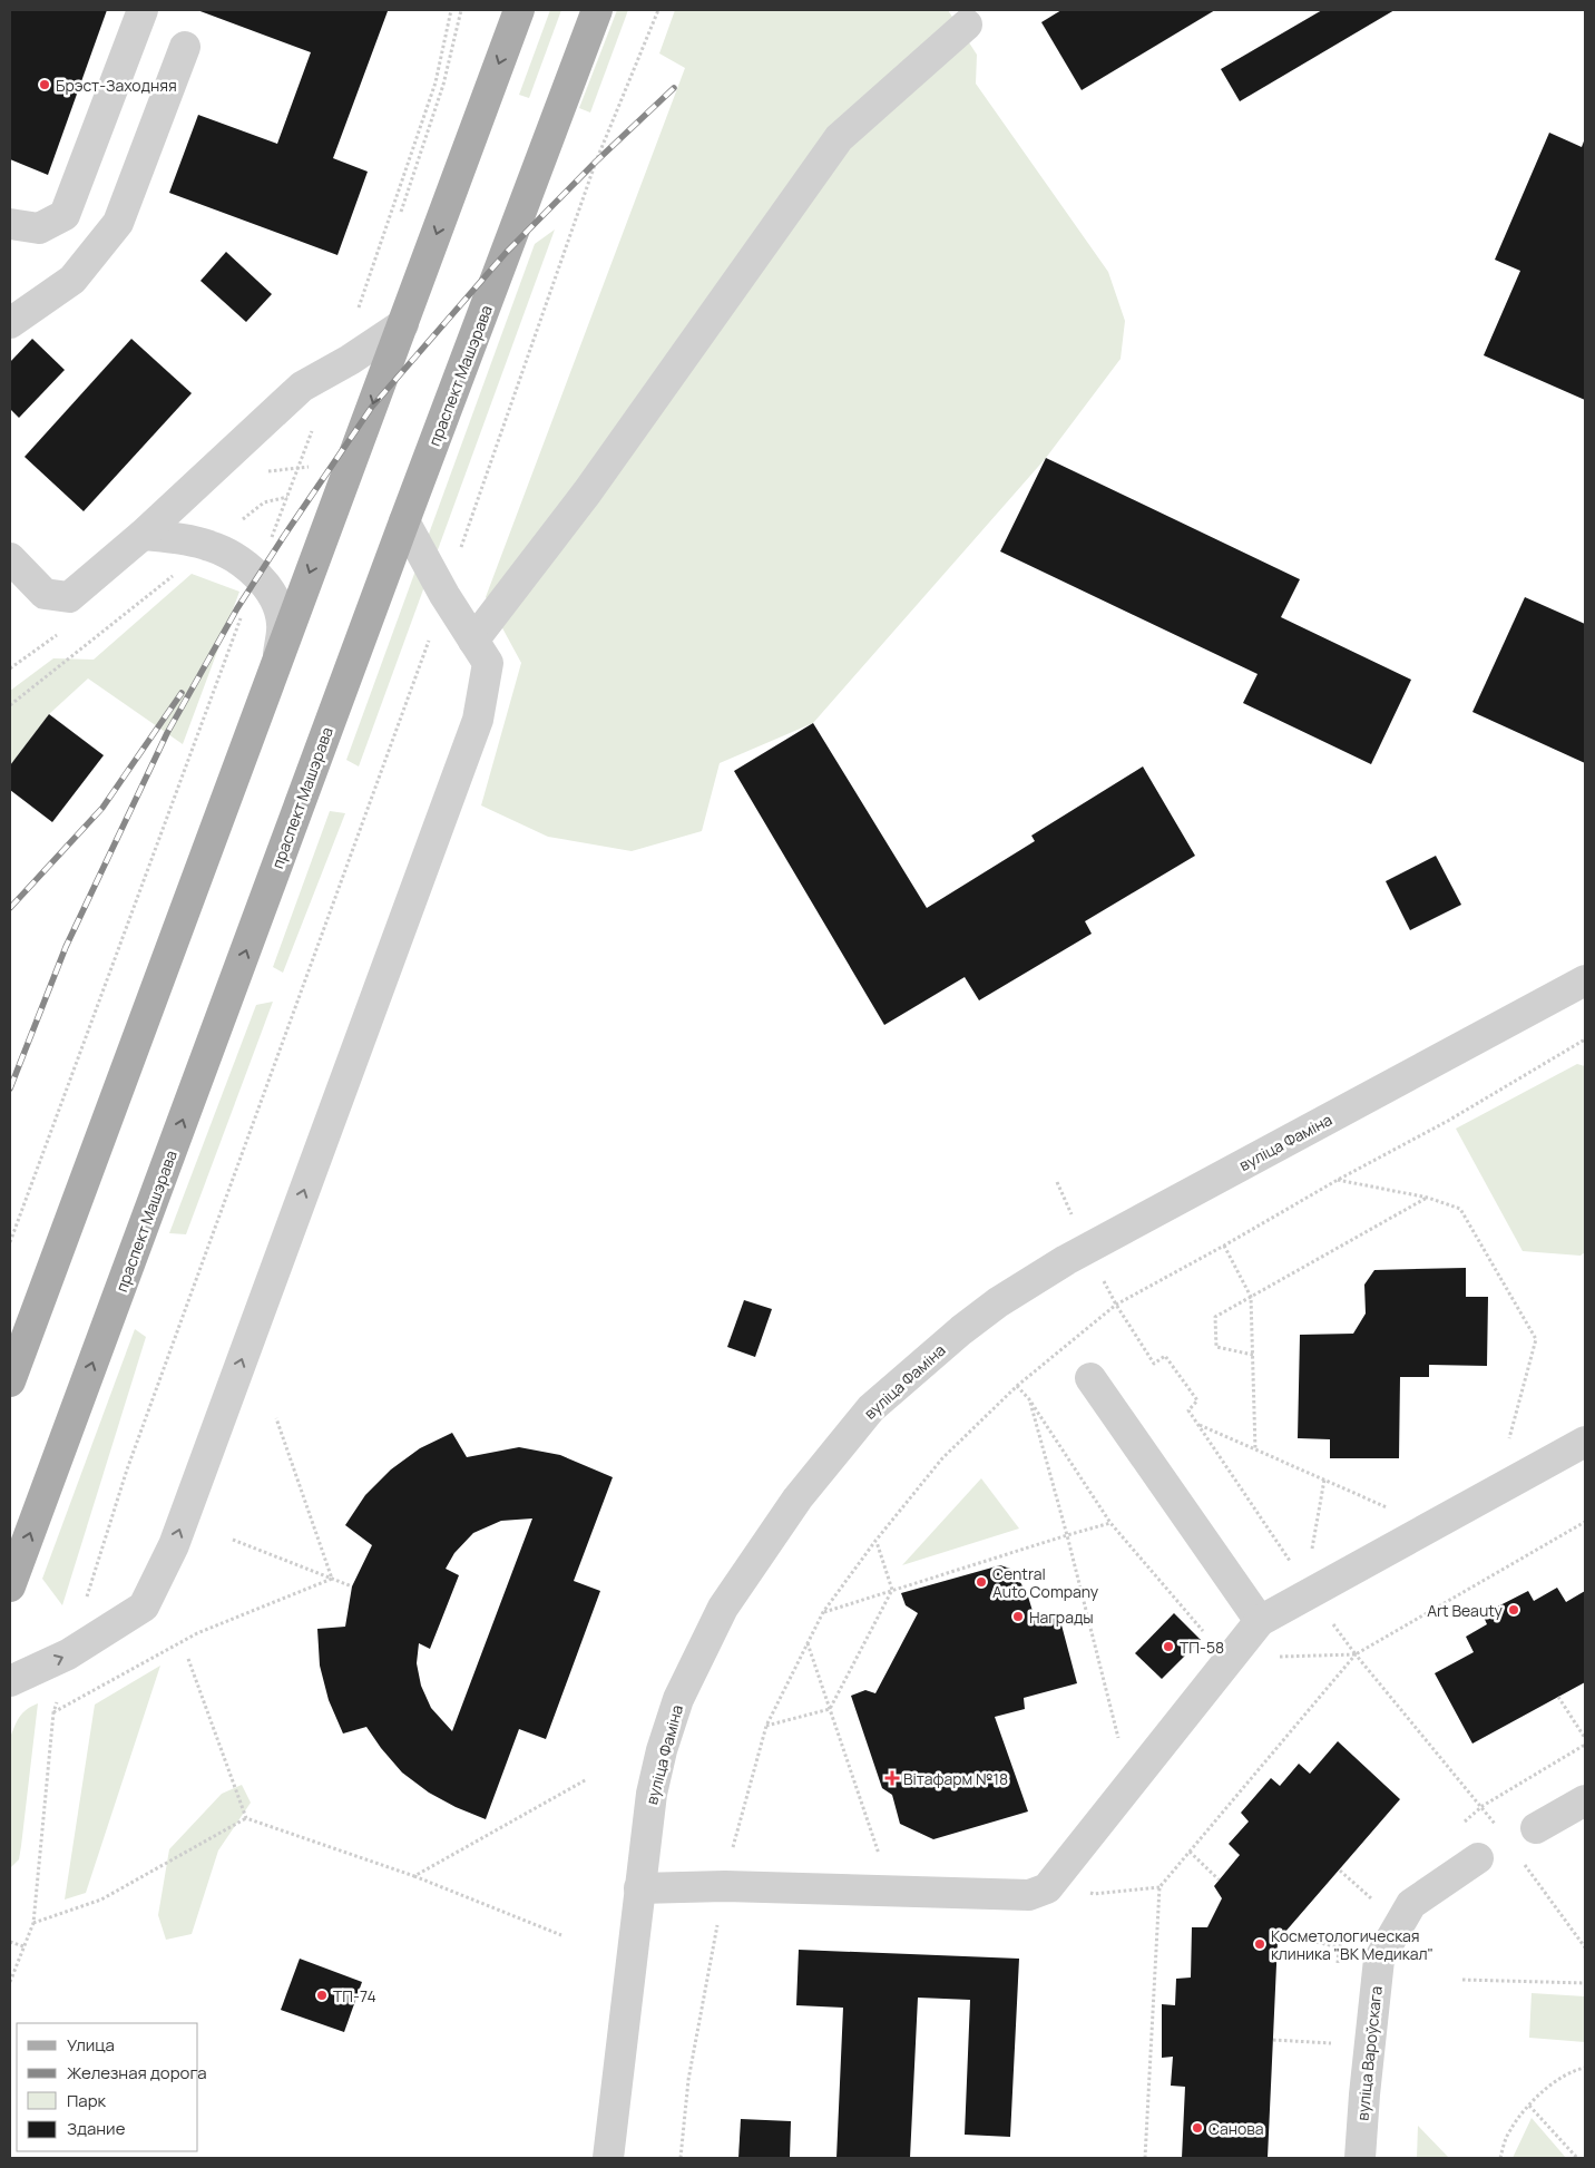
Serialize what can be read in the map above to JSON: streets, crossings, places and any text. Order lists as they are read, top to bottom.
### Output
{
  "streets": {
    "main road": ["праспект Машэрава"],
    "street": ["вуліца Фаміна", "вуліца Вароўскага"]
  },
  "places": {
    "other": [
      "Брэст-Заходняя",
      "Central Auto Company",
      "Art Beauty",
      "Награды",
      "ТП-58",
      "Косметологическая клиника \"ВК Медикал\"",
      "ТП-74",
      "Санова"
    ],
    "health": ["Вітафарм №18"]
  },
  "legend": [
    "Улица",
    "Железная дорога",
    "Парк",
    "Здание"
  ]
}
